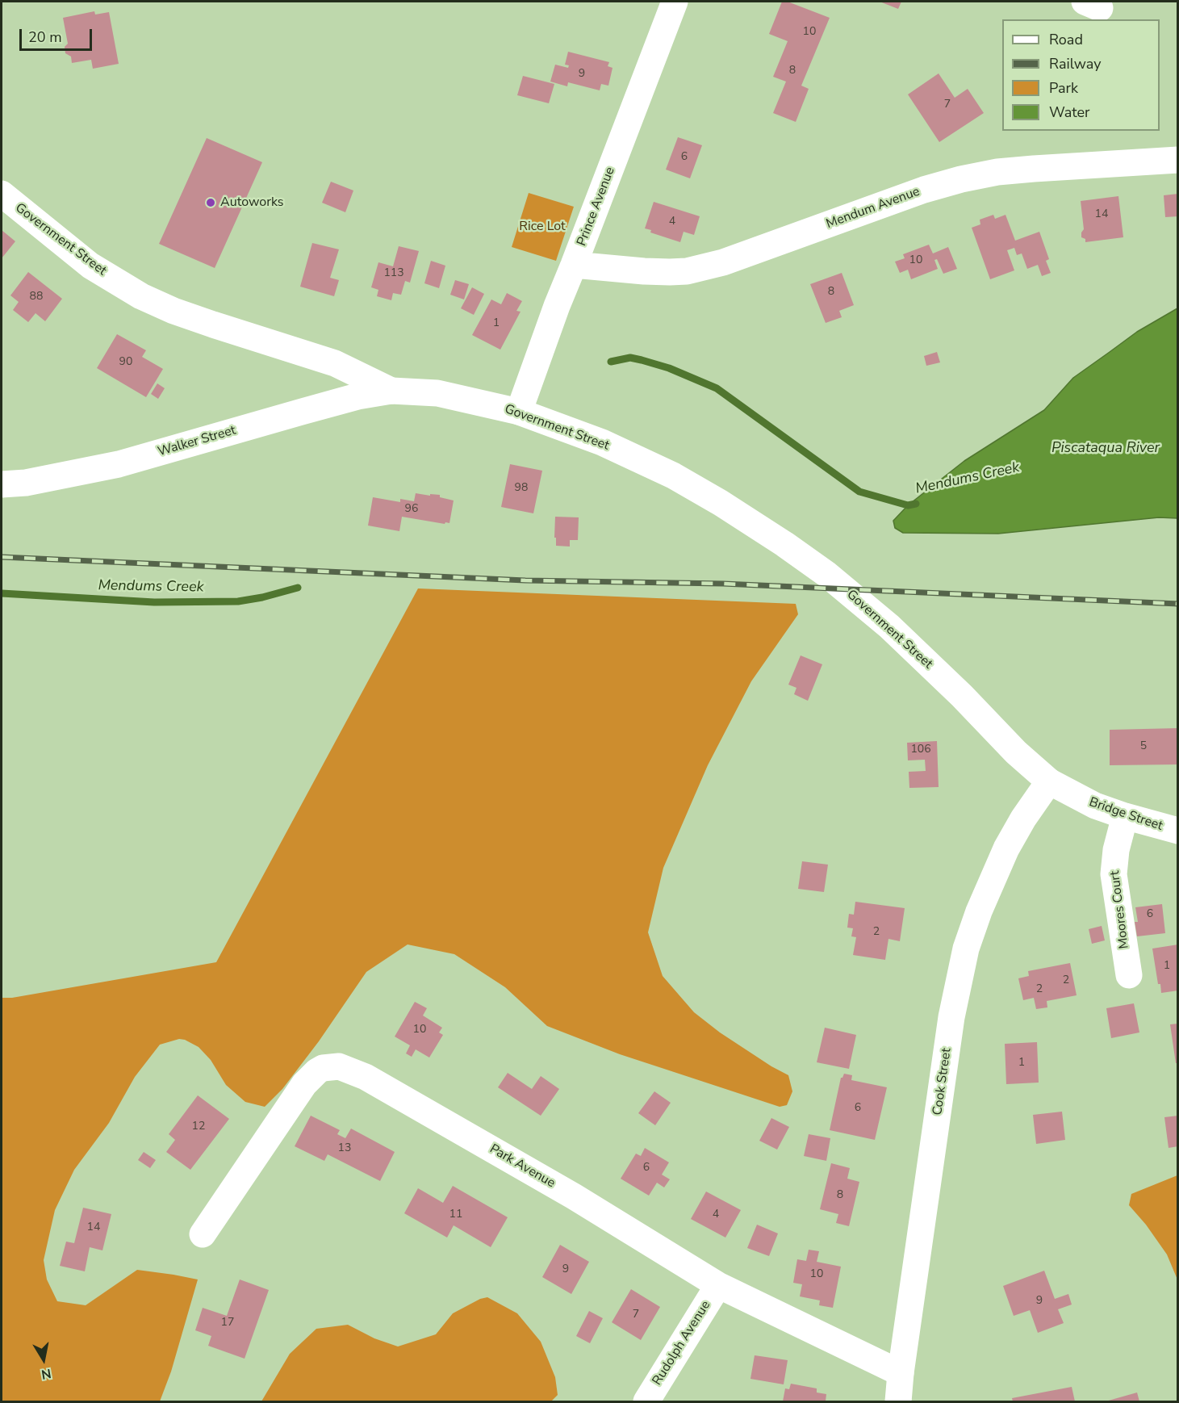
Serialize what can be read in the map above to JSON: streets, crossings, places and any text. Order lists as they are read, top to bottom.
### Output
{
  "streets": {
    "street": [
      "Prince Avenue",
      "Mendum Avenue",
      "Government Street",
      "Walker Street",
      "Bridge Street",
      "Moores Court",
      "Cook Street",
      "Park Avenue",
      "Rudolph Avenue"
    ]
  },
  "crossings": [
    ["Prince Avenue", "Mendum Avenue"],
    ["Prince Avenue", "Government Street"],
    ["Government Street", "Walker Street"],
    ["Government Street", "Bridge Street"],
    ["Government Street", "Cook Street"],
    ["Bridge Street", "Moores Court"],
    ["Bridge Street", "Cook Street"],
    ["Cook Street", "Park Avenue"],
    ["Park Avenue", "Rudolph Avenue"]
  ],
  "water": ["Piscataqua River", "Mendums Creek"],
  "parks": ["Rice Lot"],
  "places": ["Autoworks"],
  "house_numbers": [
    "10",
    "8",
    "9",
    "7",
    "6",
    "14",
    "4",
    "10",
    "113",
    "8",
    "88",
    "1",
    "90",
    "98",
    "96",
    "5",
    "106",
    "6",
    "2",
    "1",
    "2",
    "2",
    "10",
    "1",
    "6",
    "12",
    "13",
    "6",
    "8",
    "11",
    "4",
    "14",
    "9",
    "10",
    "9",
    "7",
    "17"
  ],
  "legend": [
    "Road",
    "Railway",
    "Park",
    "Water"
  ],
  "scale_bar": "20 m",
  "north": "bottom"
}
